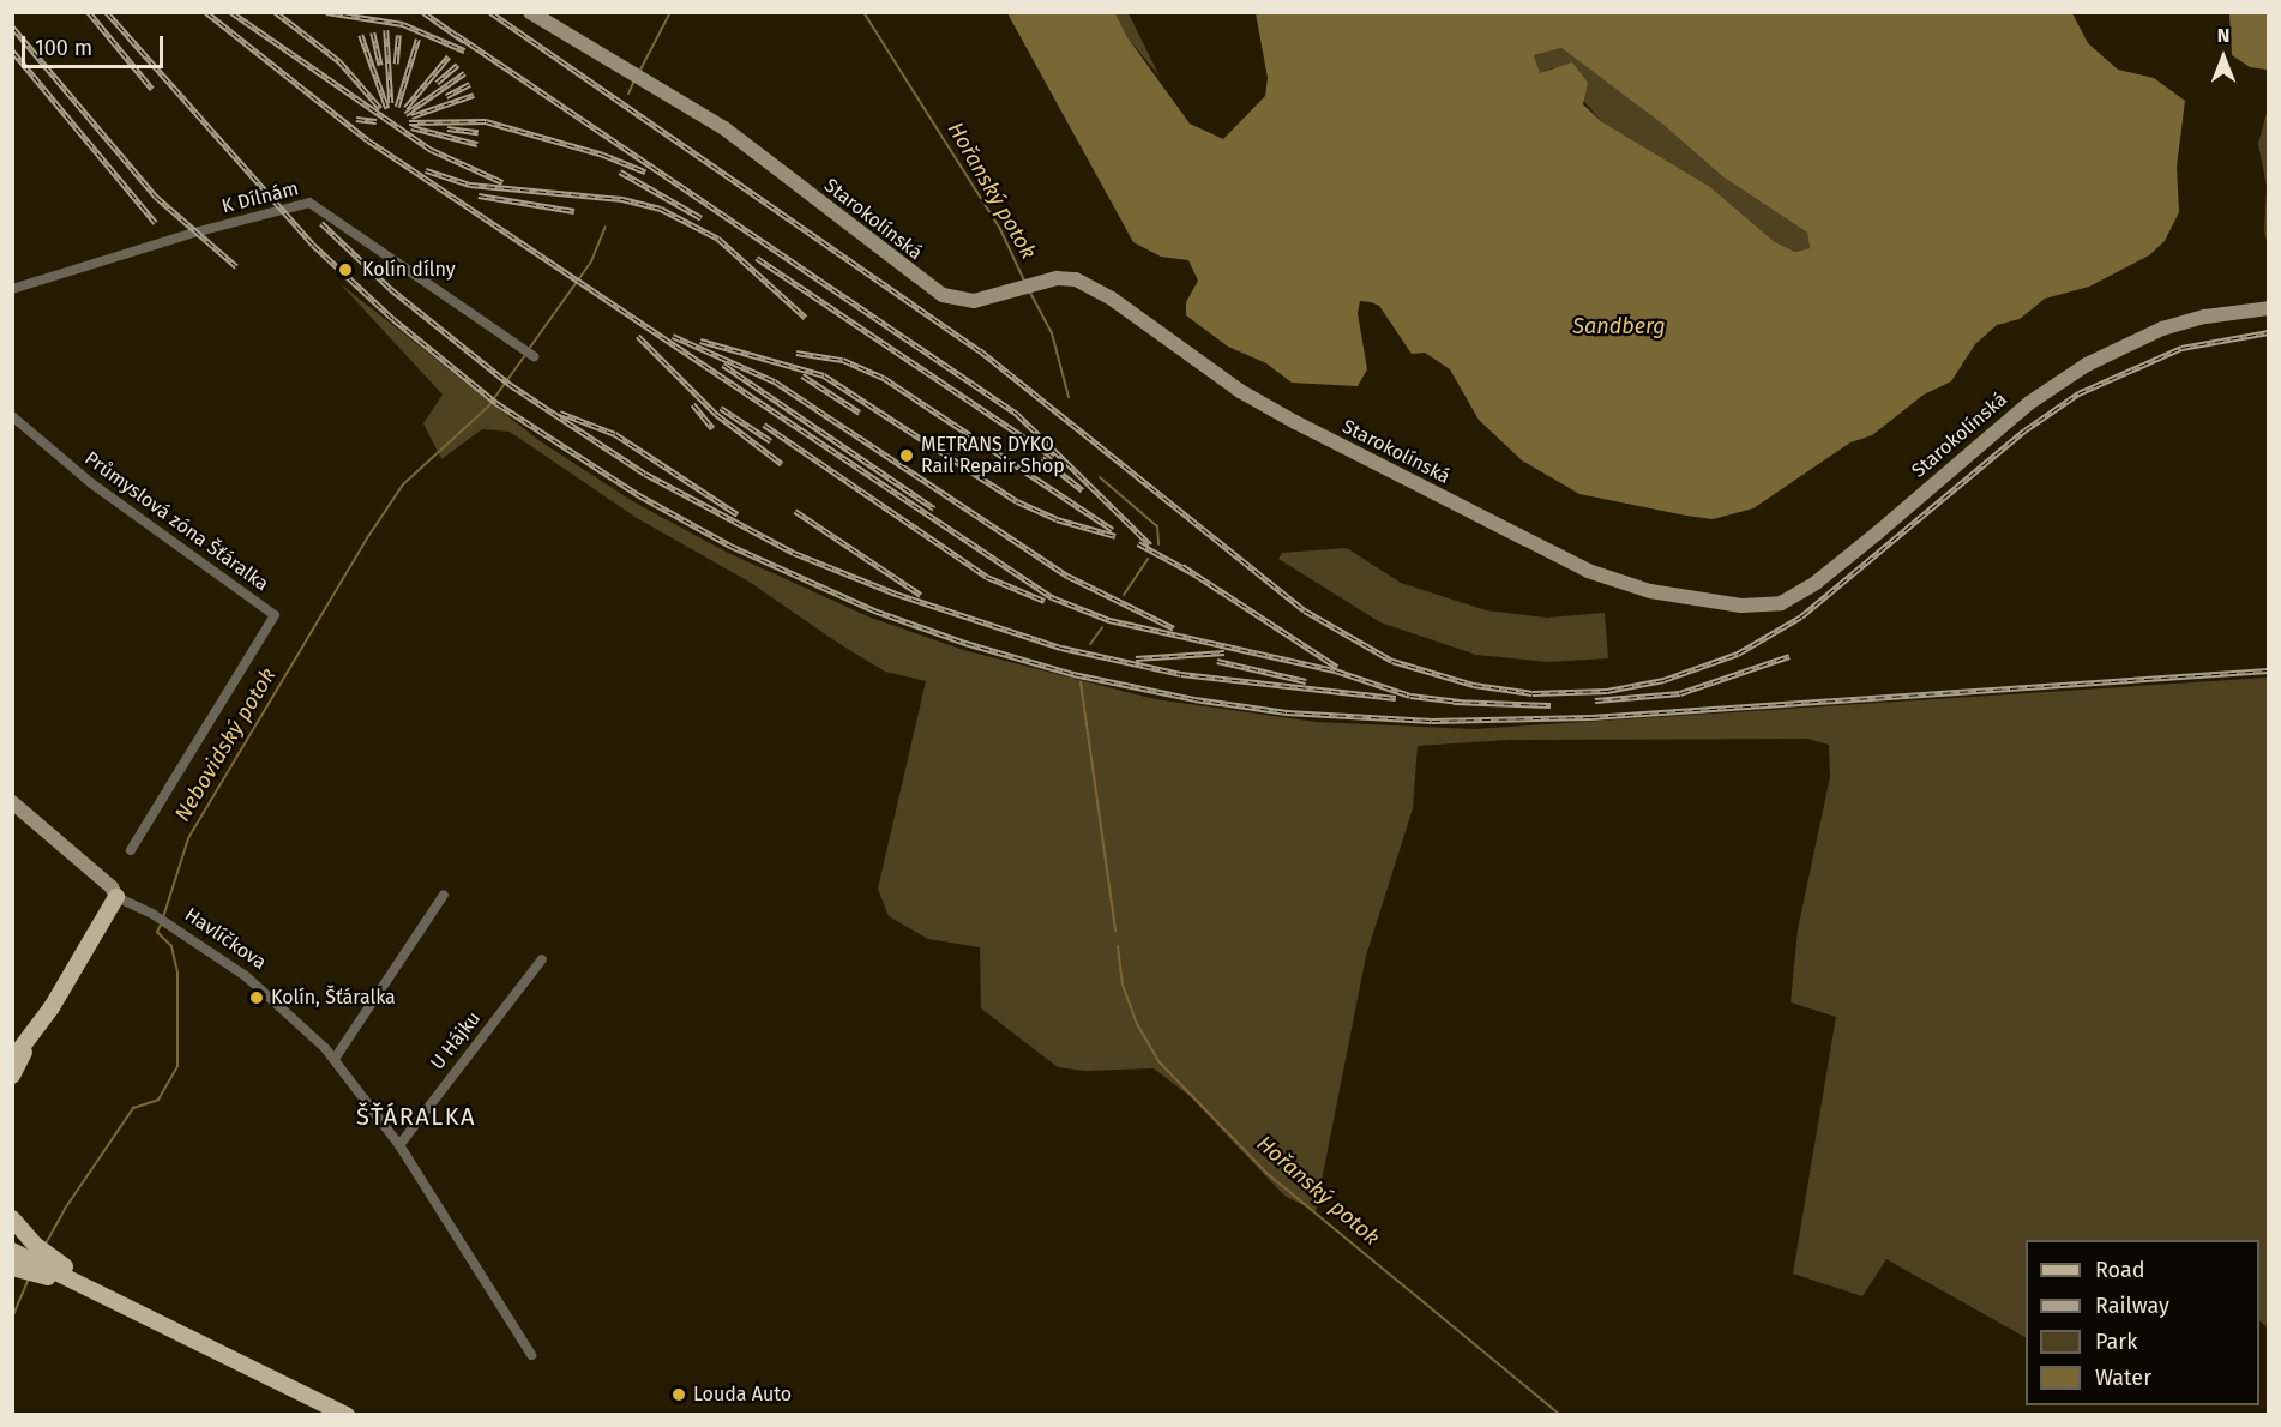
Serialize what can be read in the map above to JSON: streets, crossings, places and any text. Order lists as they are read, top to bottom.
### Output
{
  "streets": {
    "street": [
      "K Dílnám",
      "Starokolínská",
      "Průmyslová zóna Šťáralka",
      "Havlíčkova",
      "U Hájku"
    ]
  },
  "crossings": [
    ["Havlíčkova", "U Hájku"]
  ],
  "districts": ["ŠŤÁRALKA"],
  "water": ["Hořanský potok", "Sandberg", "Nebovidský potok"],
  "places": [
    "Kolín dílny",
    "METRANS DYKO Rail Repair Shop",
    "Kolín, Šťáralka",
    "Louda Auto"
  ],
  "legend": [
    "Road",
    "Railway",
    "Park",
    "Water"
  ],
  "scale_bar": "100 m",
  "north": "top"
}
